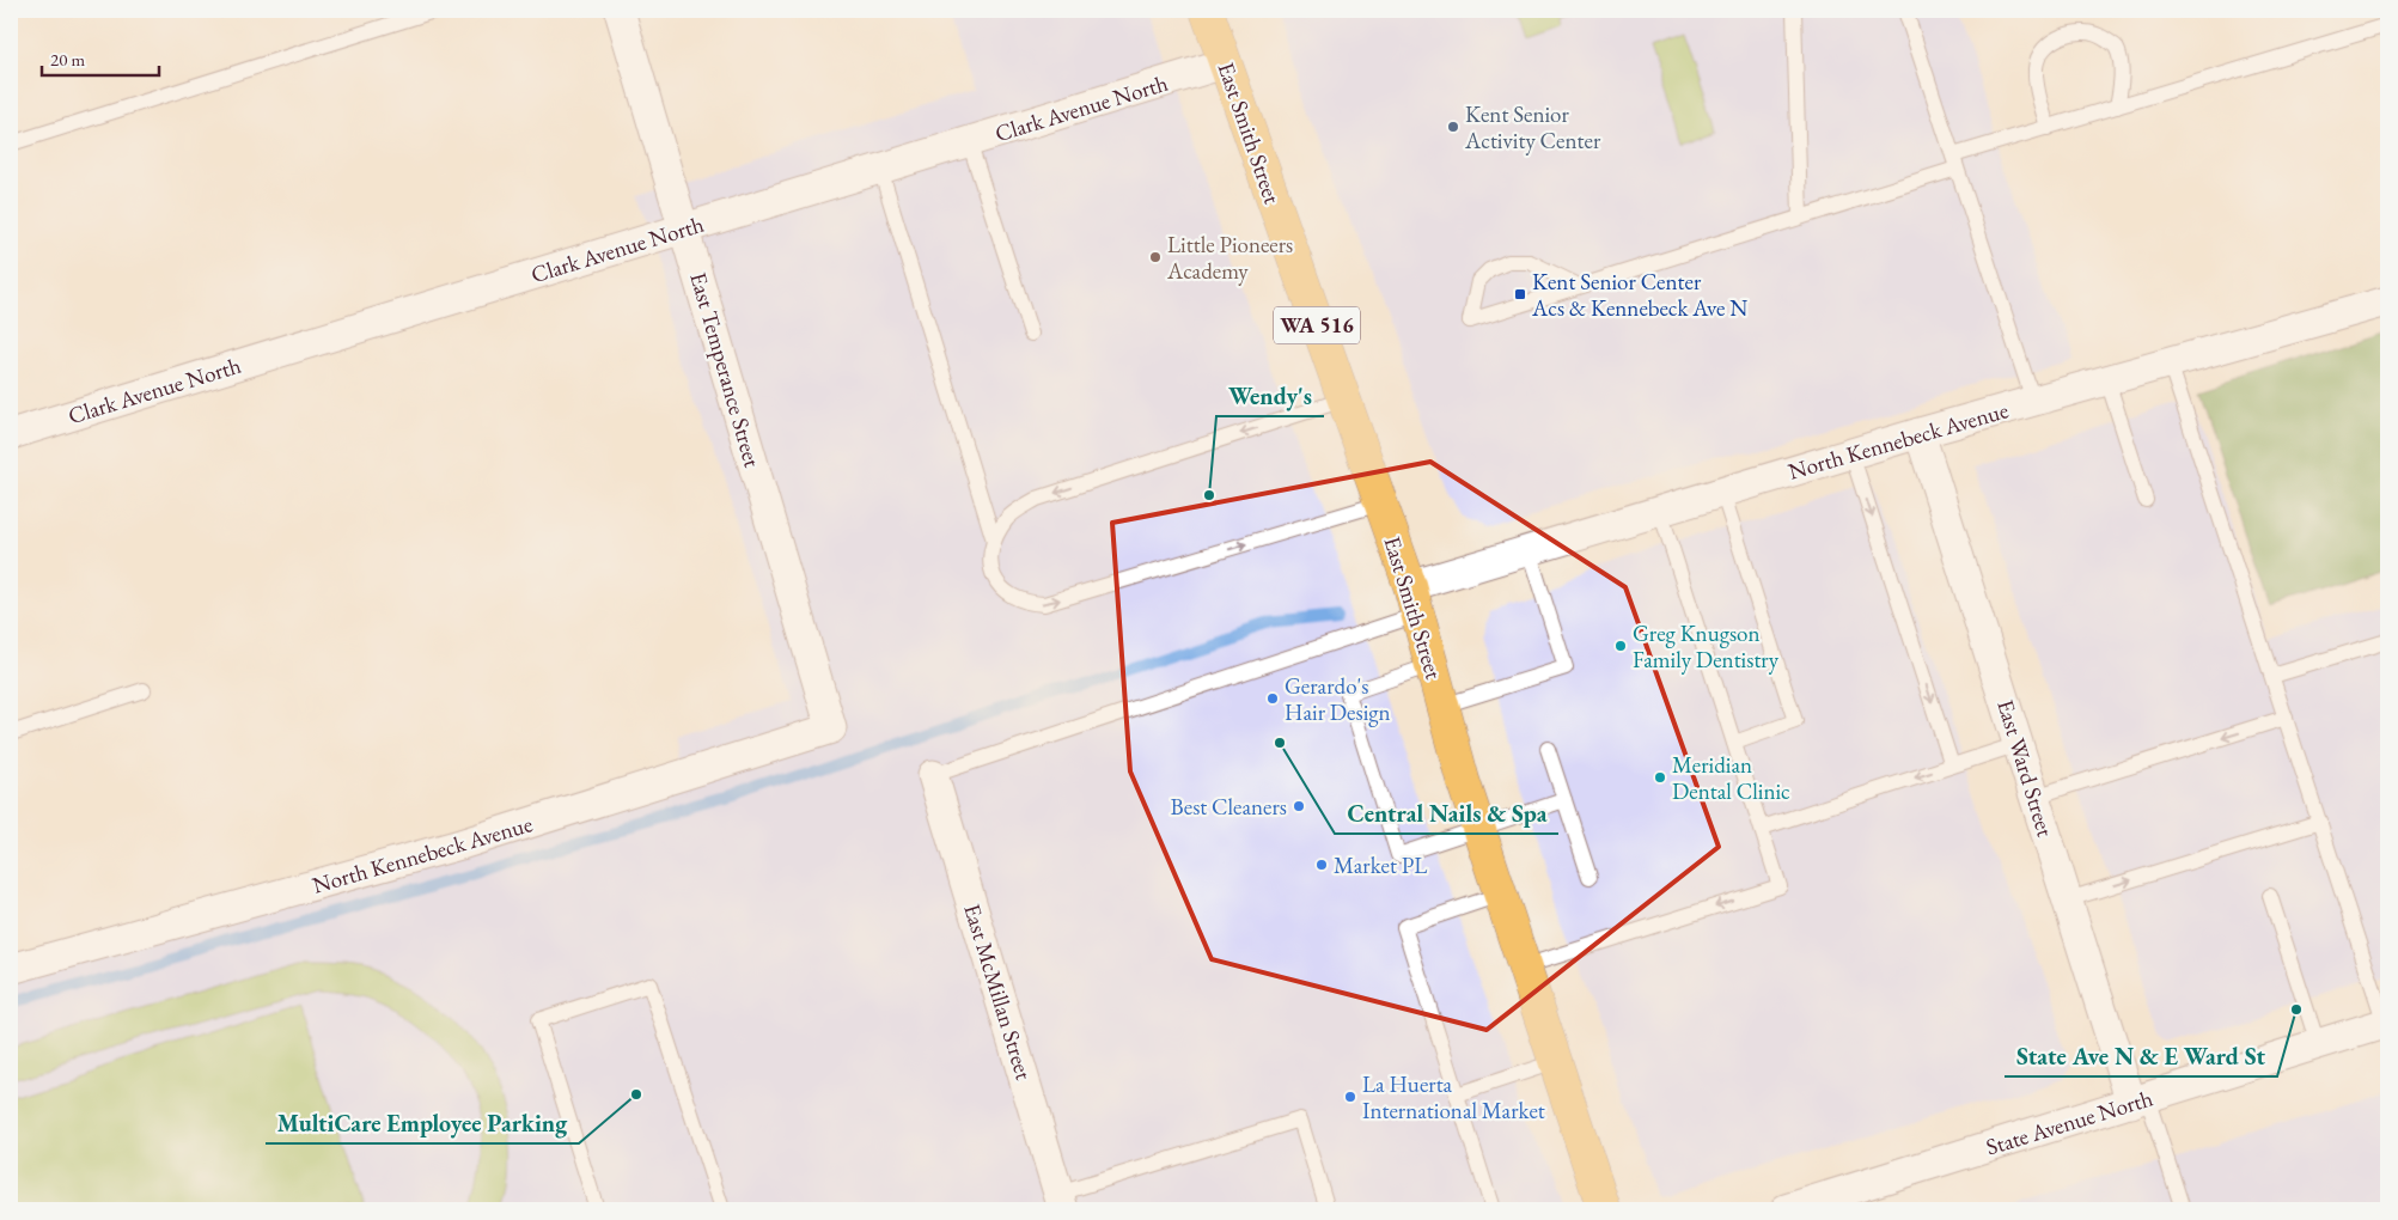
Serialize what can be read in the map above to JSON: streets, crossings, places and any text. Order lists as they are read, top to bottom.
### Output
{
  "streets": {
    "main road": ["East Smith Street", "WA 516"],
    "street": [
      "Clark Avenue North",
      "East Temperance Street",
      "North Kennebeck Avenue",
      "East Ward Street",
      "East McMillan Street",
      "State Avenue North"
    ]
  },
  "crossings": [
    ["Clark Avenue North", "East Smith Street"],
    ["Clark Avenue North", "East Temperance Street"],
    ["East Smith Street", "North Kennebeck Avenue"],
    ["East Temperance Street", "North Kennebeck Avenue"],
    ["North Kennebeck Avenue", "East Ward Street"],
    ["East Ward Street", "State Avenue North"]
  ],
  "places": {
    "other": [
      "Kent Senior Activity Center",
      "Little Pioneers Academy",
      "Wendy's",
      "Greg Knugson Family Dentistry",
      "Gerardo's Hair Design",
      "Central Nails & Spa",
      "Meridian Dental Clinic",
      "Best Cleaners",
      "Market PL",
      "State Ave N & E Ward St",
      "MultiCare Employee Parking",
      "La Huerta International Market"
    ],
    "transit": ["Kent Senior Center Acs & Kennebeck Ave N"]
  },
  "scale_bar": "20 m"
}
